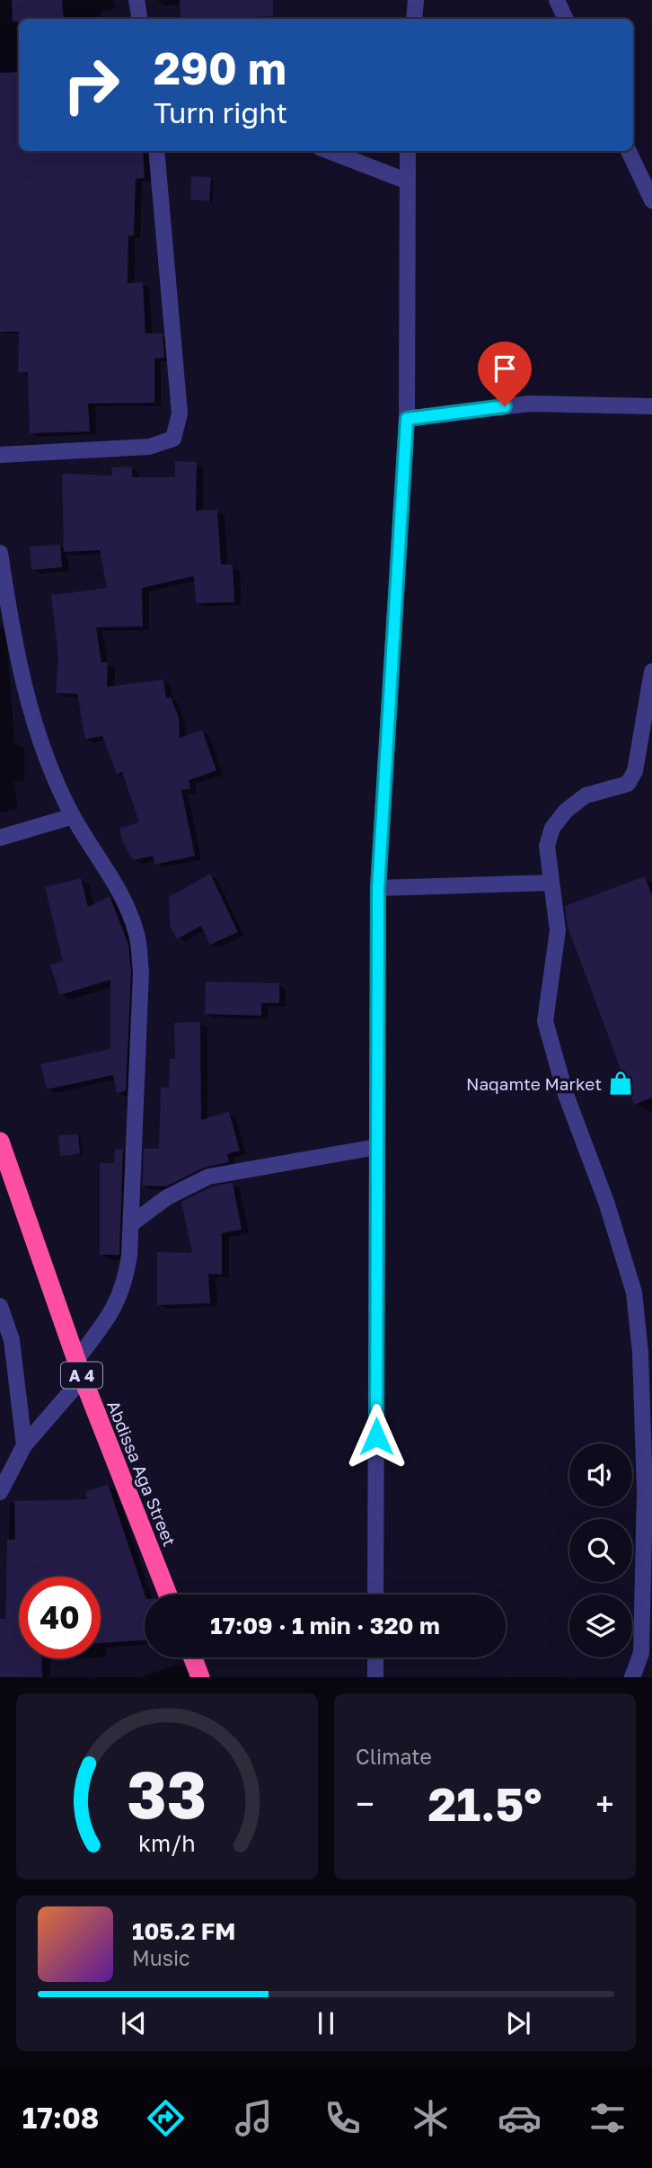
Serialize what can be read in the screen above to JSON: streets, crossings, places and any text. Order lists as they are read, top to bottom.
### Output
{
  "streets": {
    "highway": ["A 4", "Abdissa Aga Street"]
  },
  "places": {
    "shop": ["Naqamte Market"]
  },
  "page": {
    "turn": ["290 m", "Turn right"],
    "limit": "40",
    "trip": "17:09 · 1 min · 320 m",
    "tile": "Climate",
    "heat": ["−", "21.5°", "+"],
    "song": ["105.2 FM", "Music"],
    "tabs": "17:08",
    "gauge": ["33", "km/h"]
  }
}
